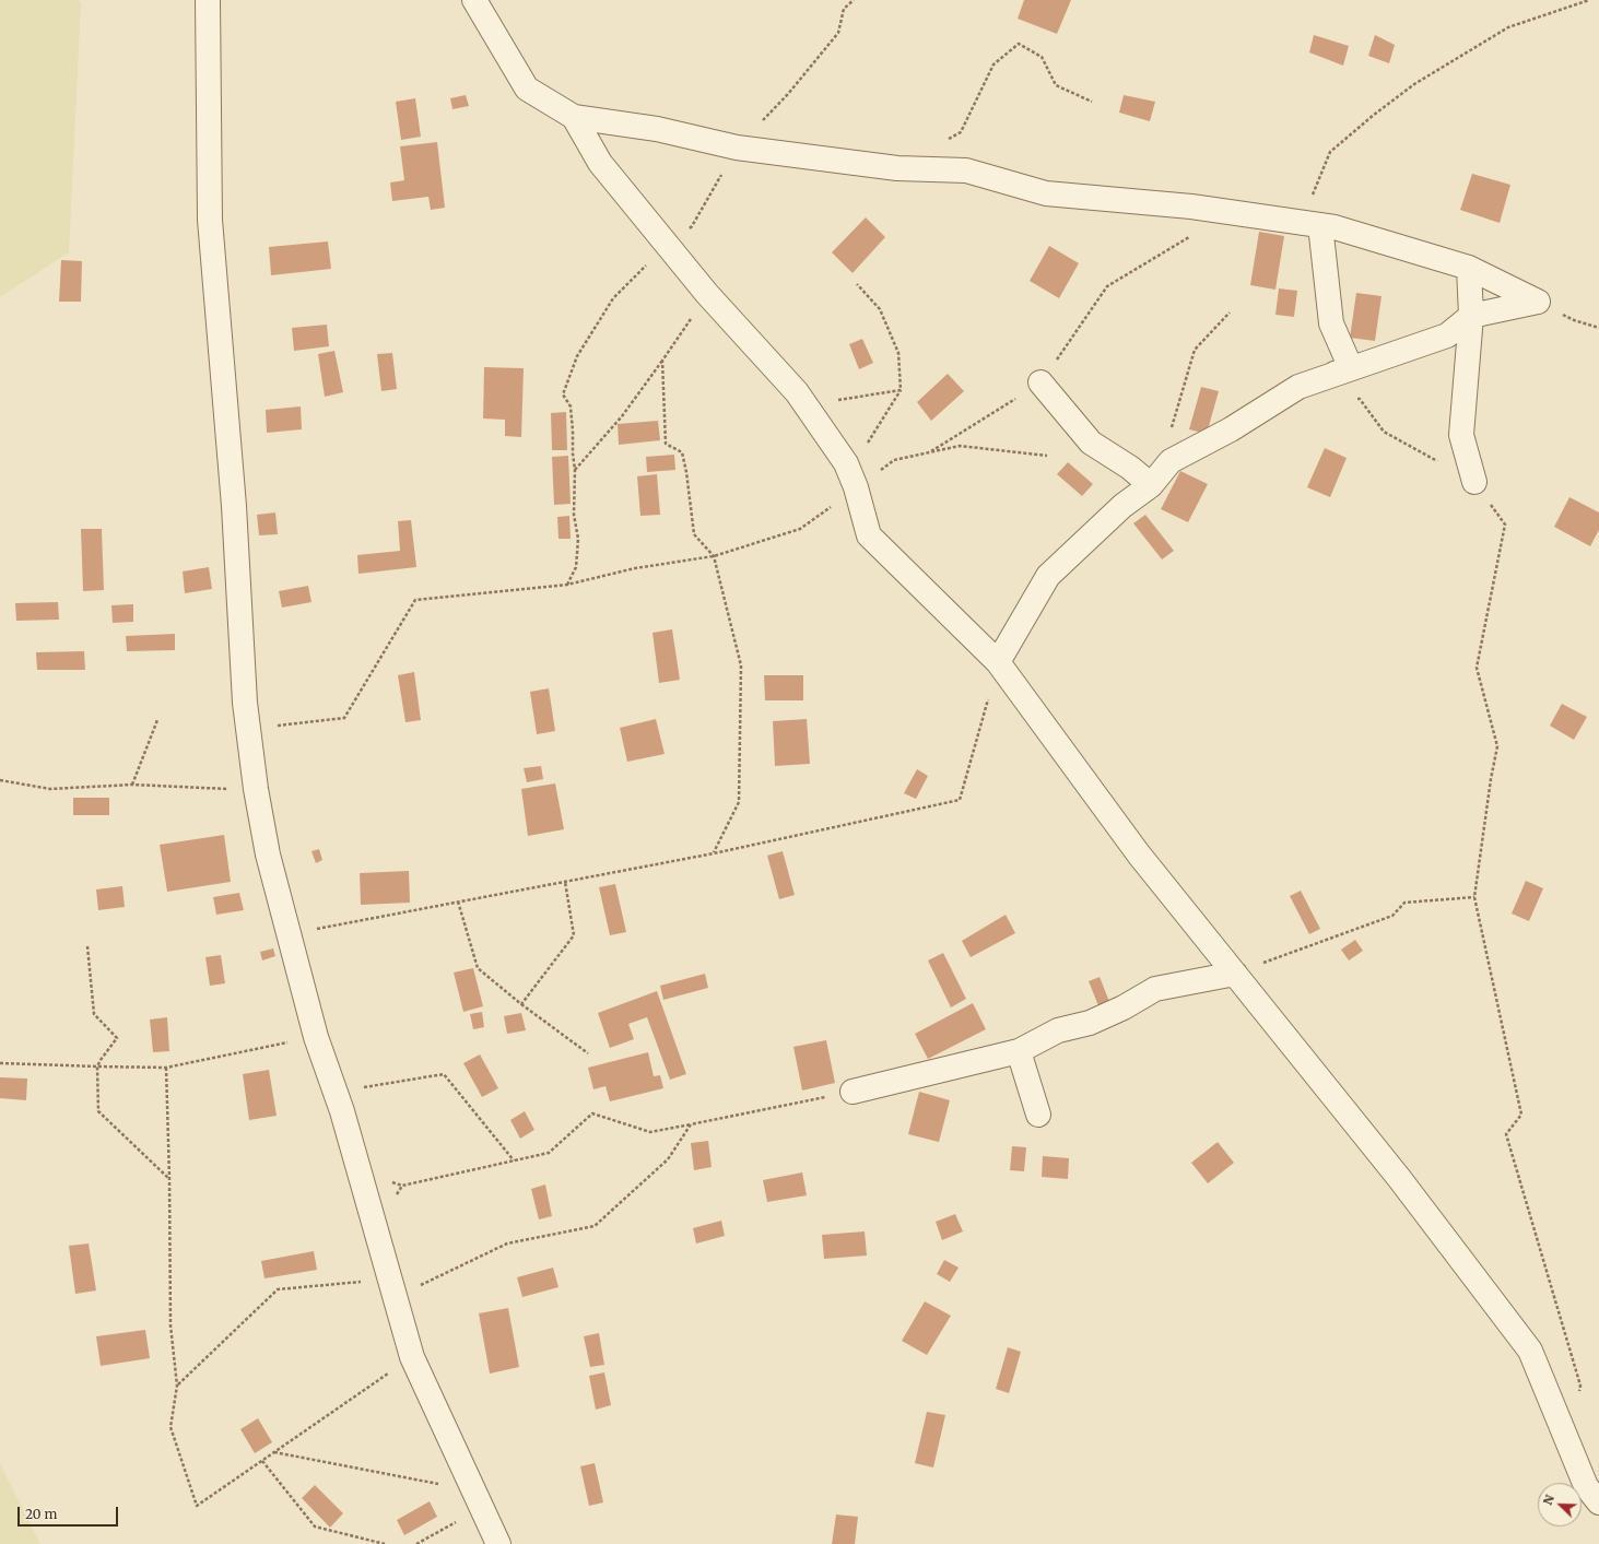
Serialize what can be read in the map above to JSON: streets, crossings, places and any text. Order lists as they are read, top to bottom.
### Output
{
  "scale_bar": "20 m",
  "north": "top left"
}
